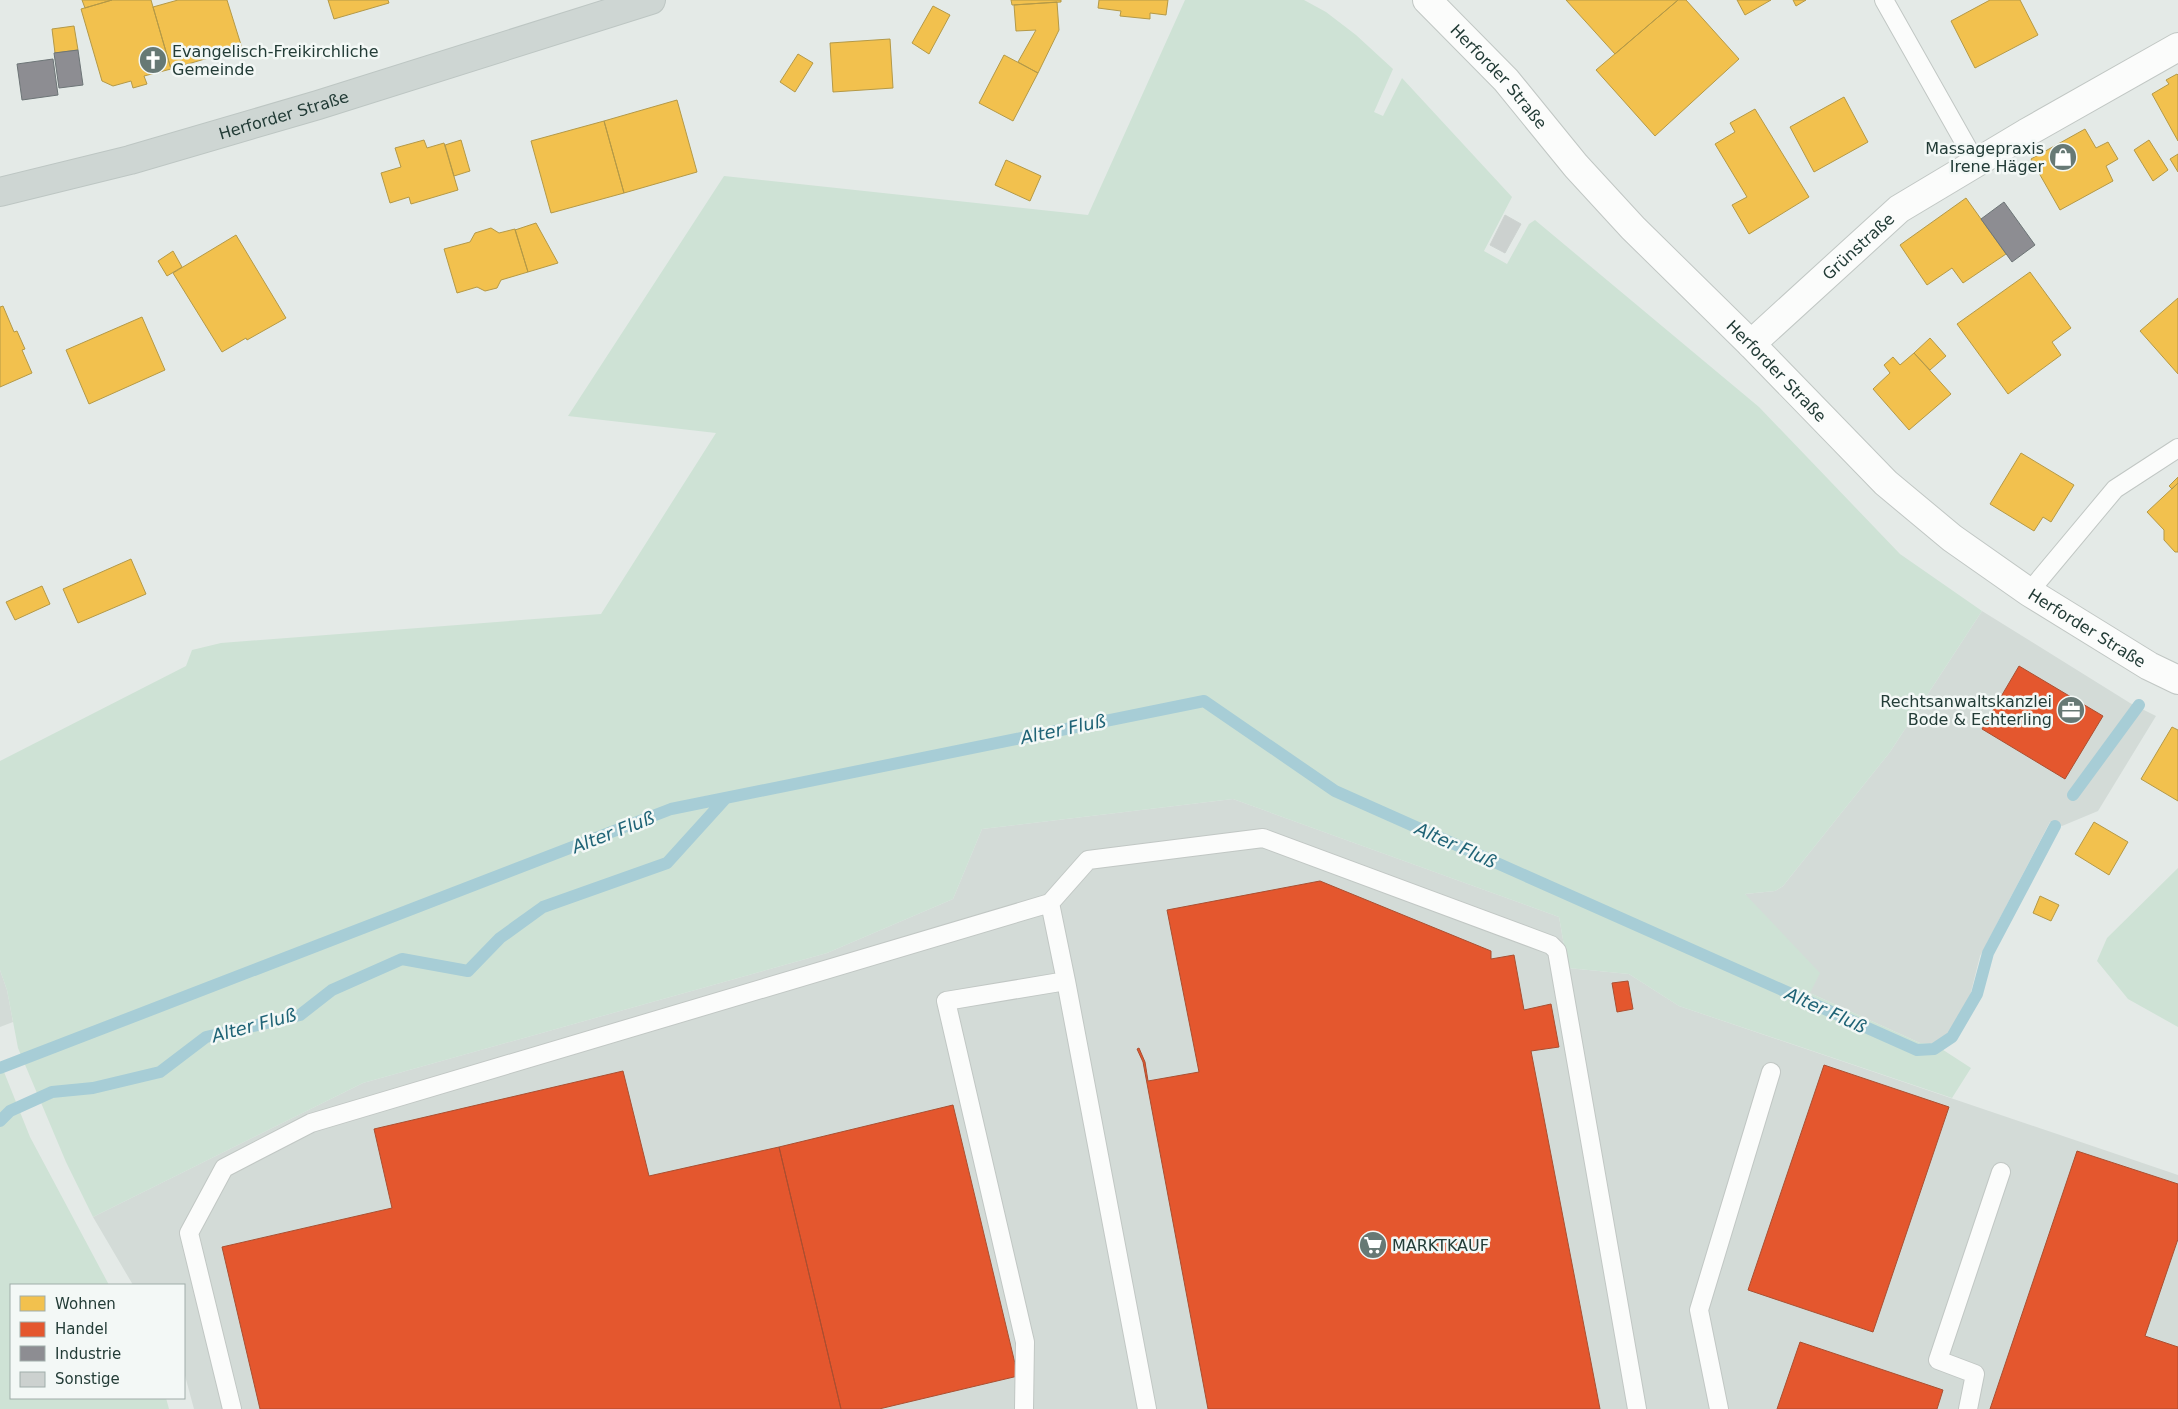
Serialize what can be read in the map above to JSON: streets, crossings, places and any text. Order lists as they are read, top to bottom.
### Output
{
  "streets": {
    "main road": ["Herforder Straße"],
    "street": ["Grünstraße"]
  },
  "crossings": [
    ["Herforder Straße", "Grünstraße"]
  ],
  "water": ["Alter Fluß"],
  "places": {
    "church": ["Evangelisch-Freikirchliche Gemeinde"],
    "shop": ["Massagepraxis Irene Häger"],
    "office": ["Rechtsanwaltskanzlei Bode & Echterling"],
    "supermarket": ["MARKTKAUF"]
  },
  "legend": [
    "Wohnen",
    "Handel",
    "Industrie",
    "Sonstige"
  ]
}
